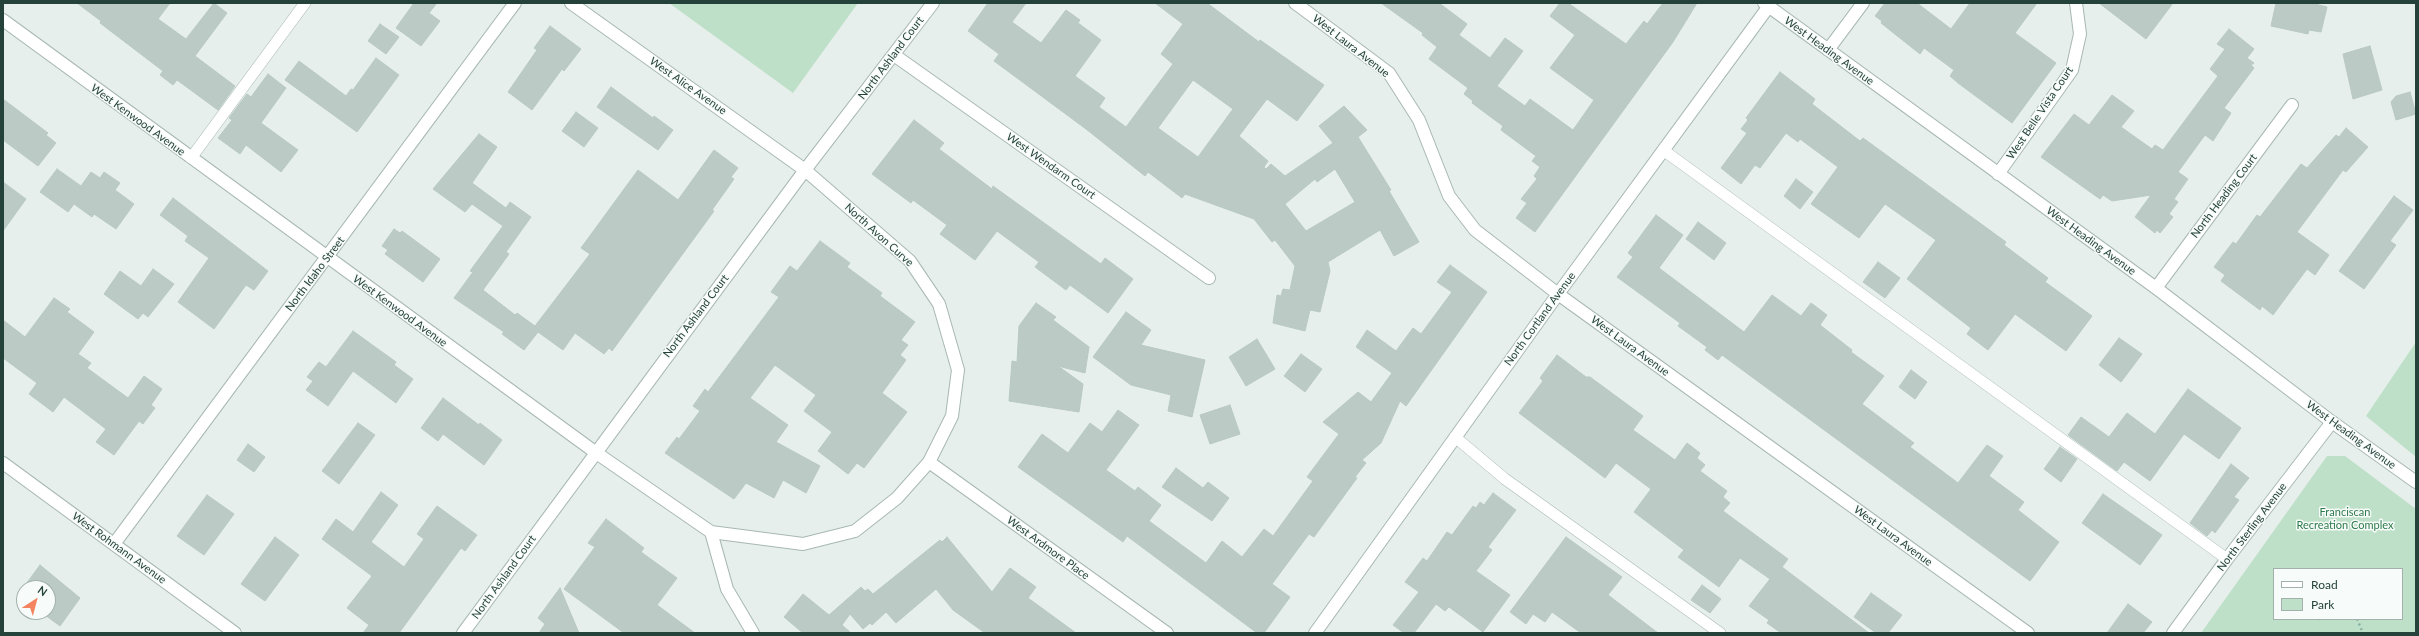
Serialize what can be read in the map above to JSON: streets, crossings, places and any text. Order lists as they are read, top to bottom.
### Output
{
  "streets": {
    "street": [
      "West Laura Avenue",
      "West Heading Avenue",
      "North Ashland Court",
      "West Alice Avenue",
      "West Belle Vista Court",
      "West Kenwood Avenue",
      "West Wendarm Court",
      "North Heading Court",
      "North Avon Curve",
      "North Idaho Street",
      "North Cortland Avenue",
      "North Sterling Avenue",
      "West Rohmann Avenue",
      "West Ardmore Place"
    ]
  },
  "crossings": [
    ["West Laura Avenue", "North Cortland Avenue"],
    ["West Heading Avenue", "West Belle Vista Court"],
    ["West Heading Avenue", "North Heading Court"],
    ["West Heading Avenue", "North Cortland Avenue"],
    ["West Heading Avenue", "North Sterling Avenue"],
    ["North Ashland Court", "West Alice Avenue"],
    ["North Ashland Court", "West Kenwood Avenue"],
    ["North Ashland Court", "West Wendarm Court"],
    ["North Ashland Court", "North Avon Curve"],
    ["West Alice Avenue", "North Avon Curve"],
    ["West Kenwood Avenue", "North Avon Curve"],
    ["West Kenwood Avenue", "North Idaho Street"],
    ["North Avon Curve", "West Ardmore Place"],
    ["North Idaho Street", "West Rohmann Avenue"]
  ],
  "parks": ["Franciscan Recreation Complex"],
  "legend": ["Road", "Park"],
  "north": "top right"
}
